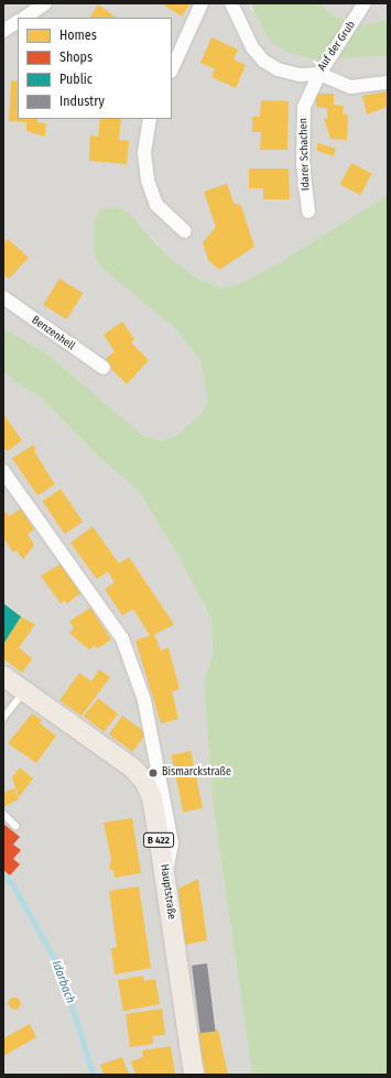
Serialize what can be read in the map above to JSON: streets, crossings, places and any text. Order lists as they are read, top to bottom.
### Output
{
  "streets": {
    "main road": ["B 422", "Hauptstraße"],
    "street": ["Auf der Grub", "Idarer Schachen", "Benzenhell"]
  },
  "crossings": [
    ["Auf der Grub", "Idarer Schachen"]
  ],
  "water": ["Idarbach"],
  "places": ["Bismarckstraße"],
  "legend": [
    "Homes",
    "Shops",
    "Public",
    "Industry"
  ]
}
